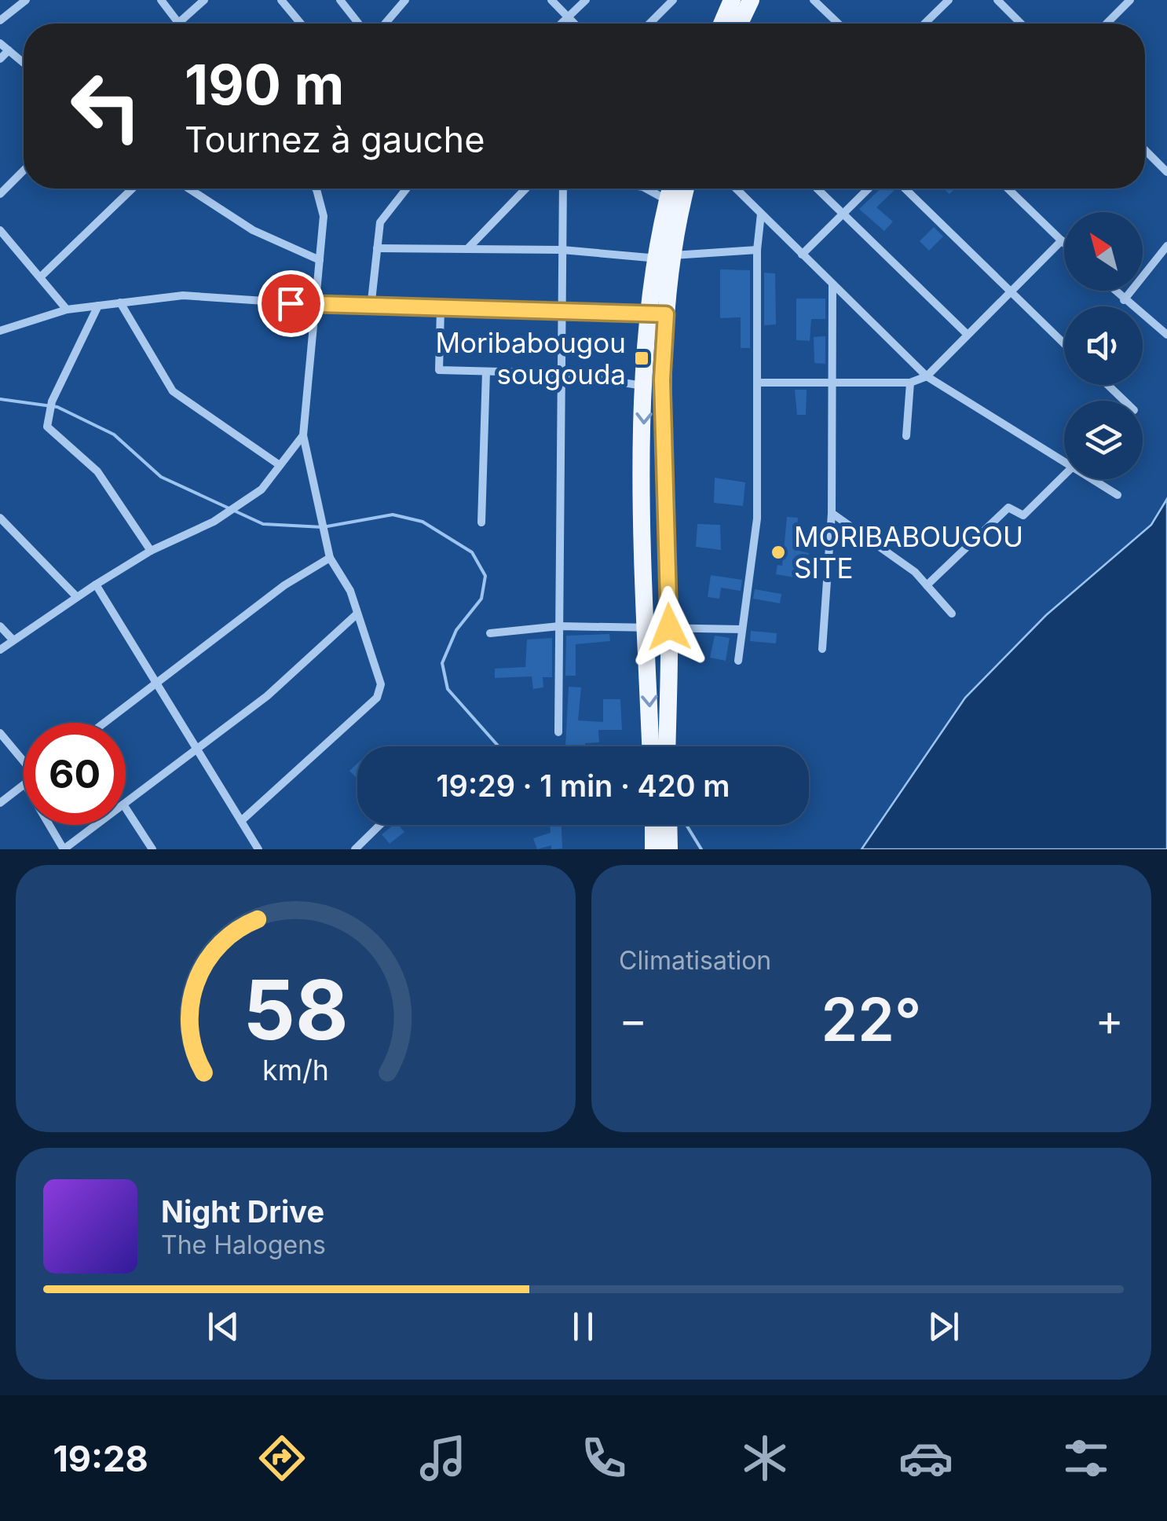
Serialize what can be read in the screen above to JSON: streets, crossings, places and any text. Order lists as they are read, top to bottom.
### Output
{
  "places": {
    "transit": ["Moribabougou sougouda"],
    "other": ["MORIBABOUGOU SITE"]
  },
  "north": "top left",
  "page": {
    "turn": ["190 m", "Tournez à gauche"],
    "limit": "60",
    "trip": "19:29 · 1 min · 420 m",
    "tile": "Climatisation",
    "heat": ["−", "22°", "+"],
    "song": ["Night Drive", "The Halogens"],
    "tabs": "19:28",
    "gauge": ["58", "km/h"]
  }
}
